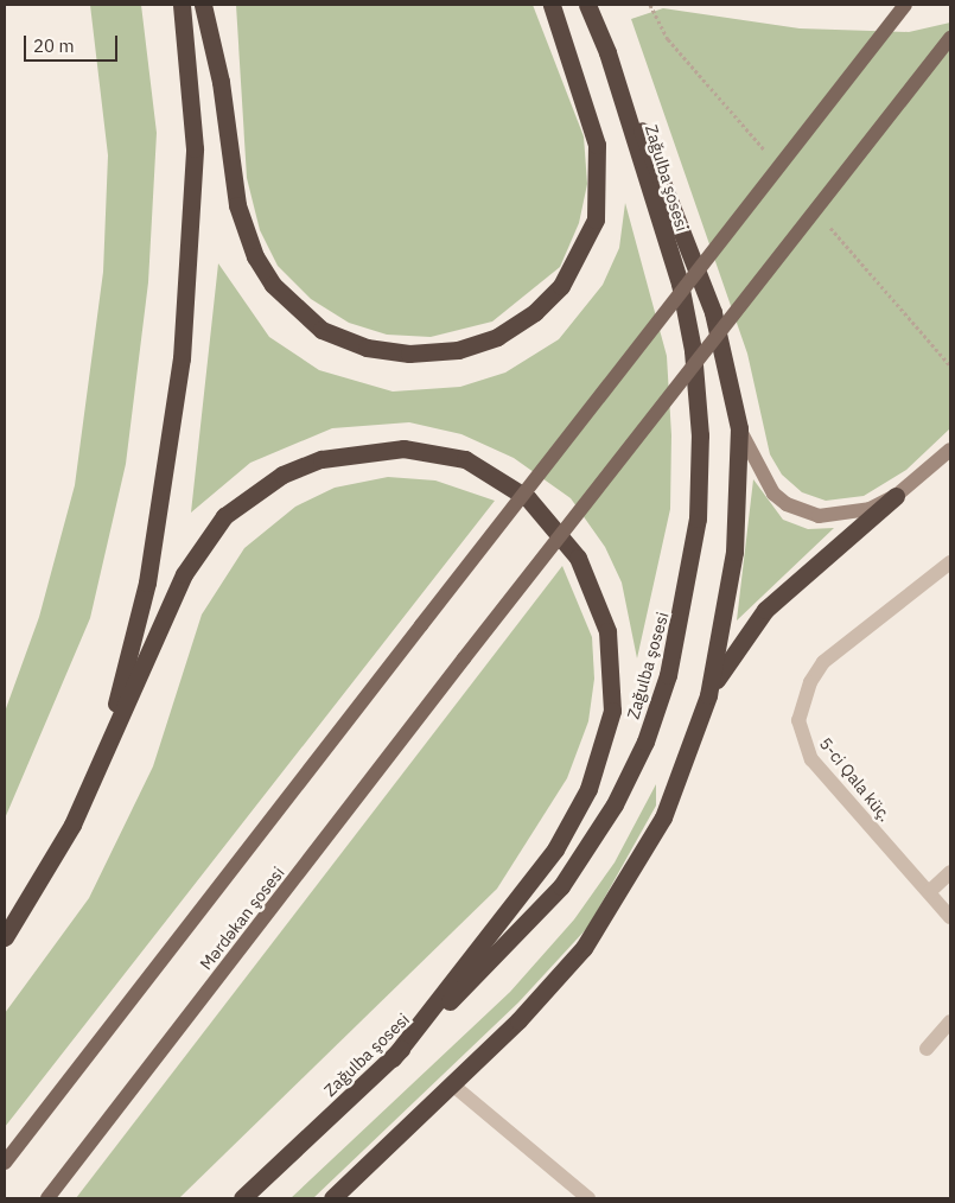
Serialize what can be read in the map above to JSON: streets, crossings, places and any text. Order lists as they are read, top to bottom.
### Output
{
  "streets": {
    "highway": ["Zağulba şosesi"],
    "main road": ["Mərdəkan şosesi"],
    "street": ["5-ci Qala küç."]
  },
  "scale_bar": "20 m"
}
